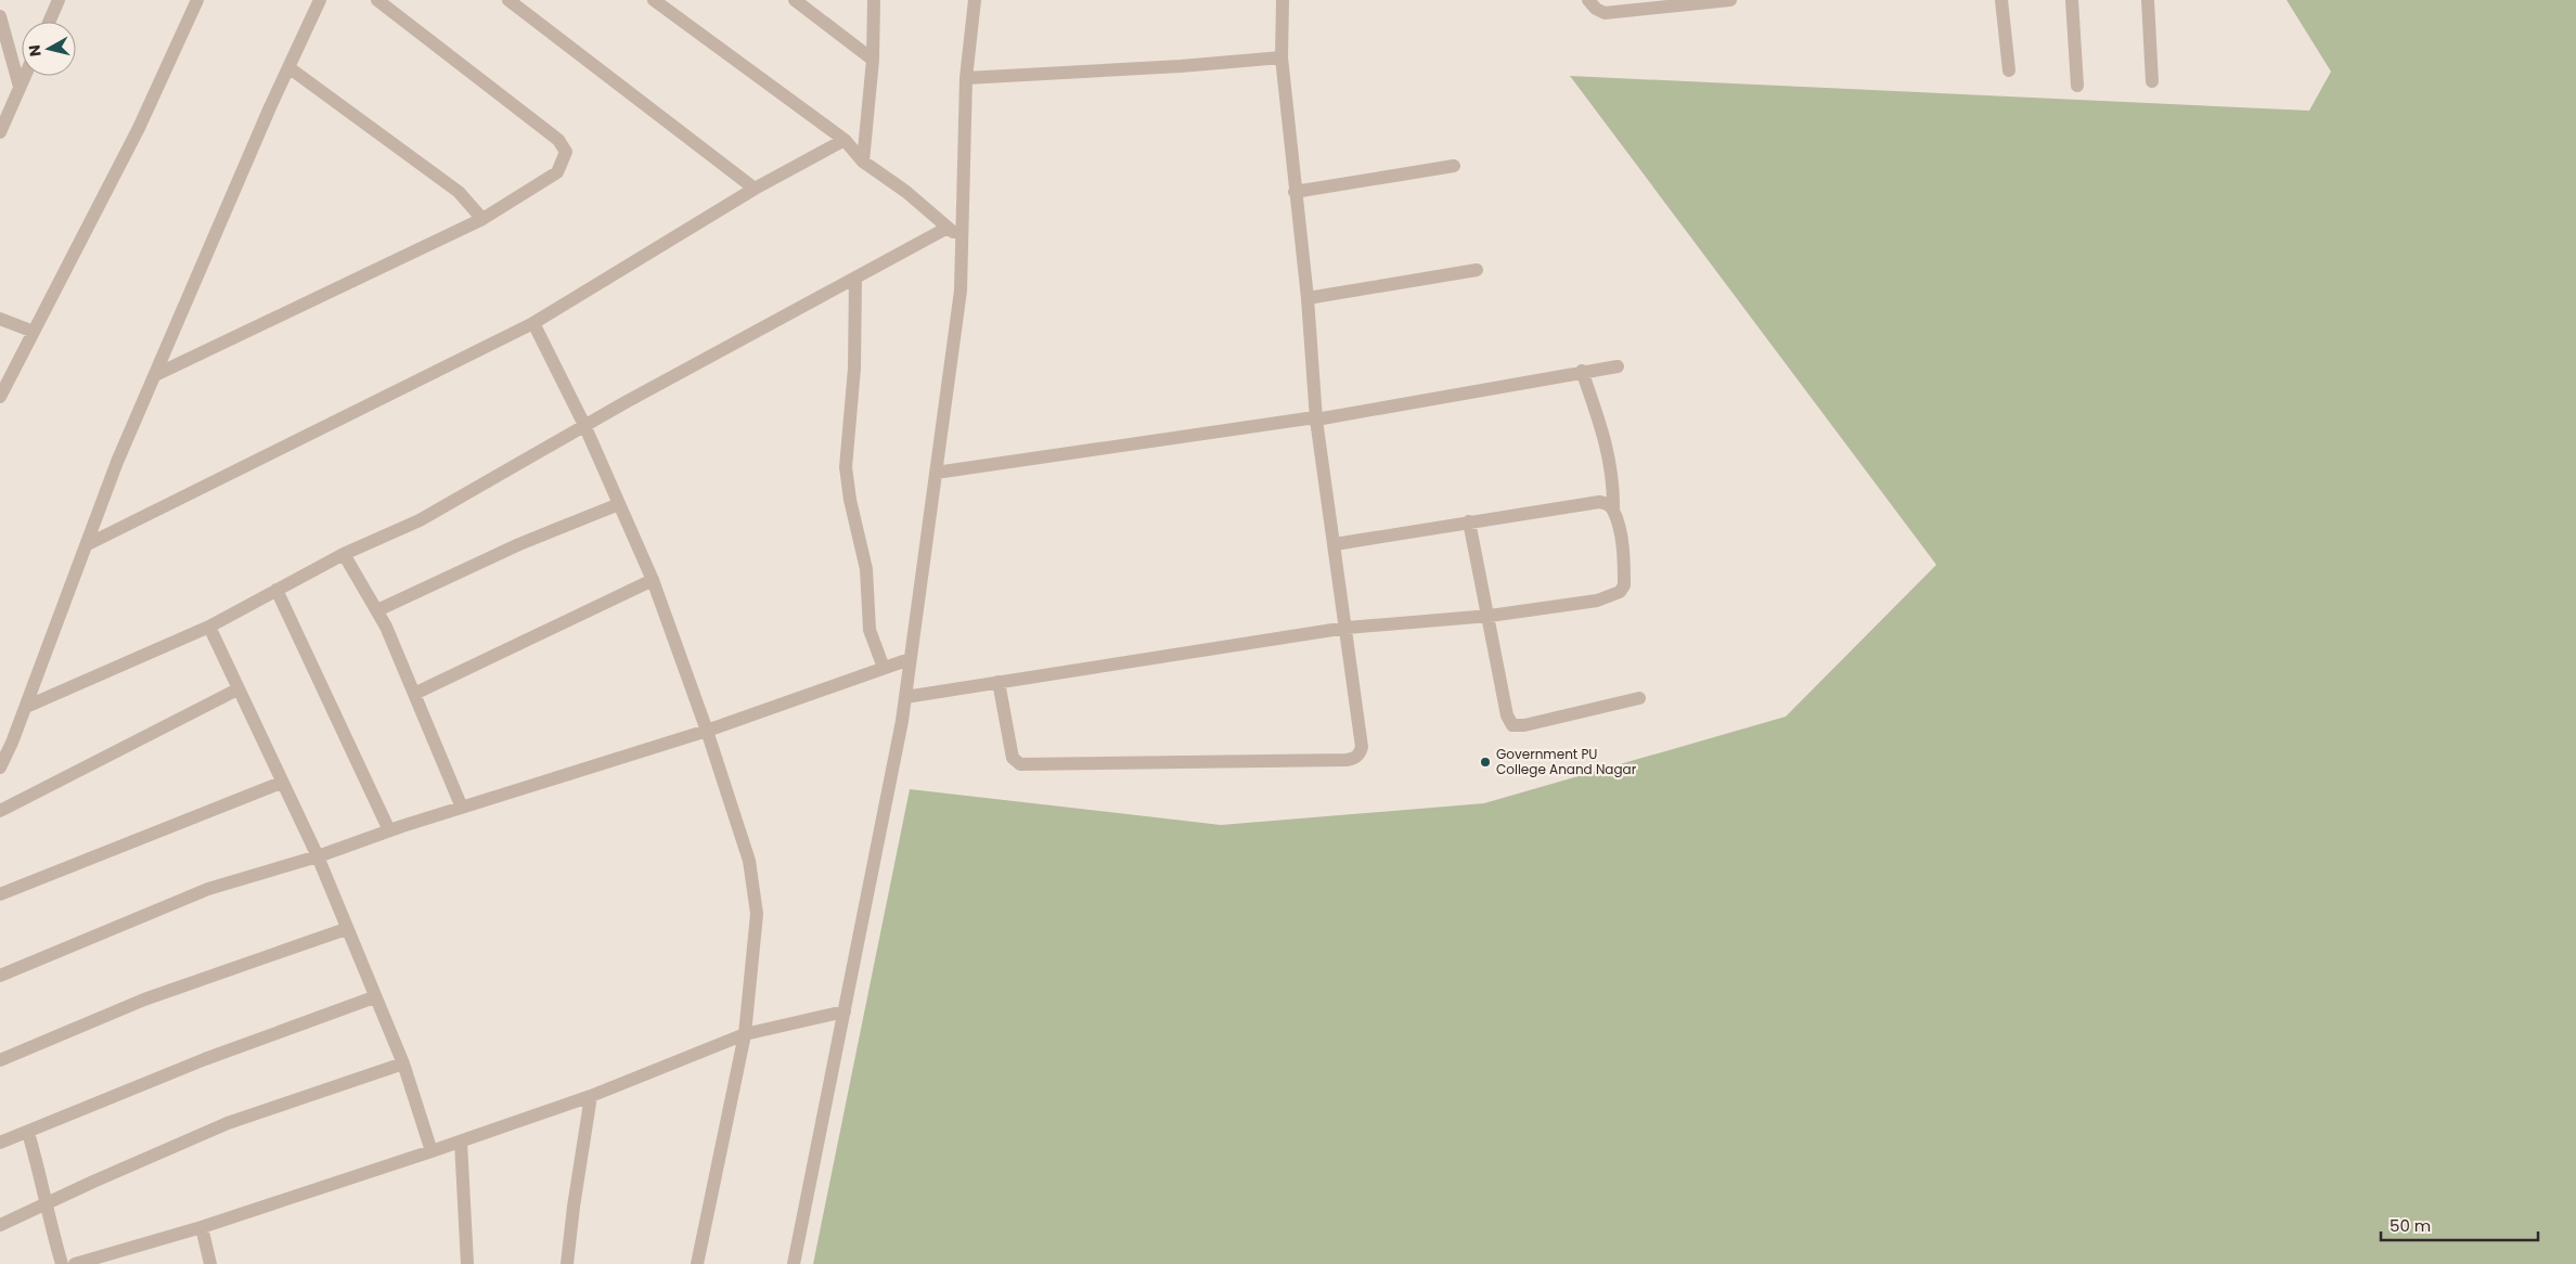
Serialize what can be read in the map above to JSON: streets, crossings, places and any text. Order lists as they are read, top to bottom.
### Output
{
  "places": ["Government PU College Anand Nagar"],
  "scale_bar": "50 m",
  "north": "left"
}
